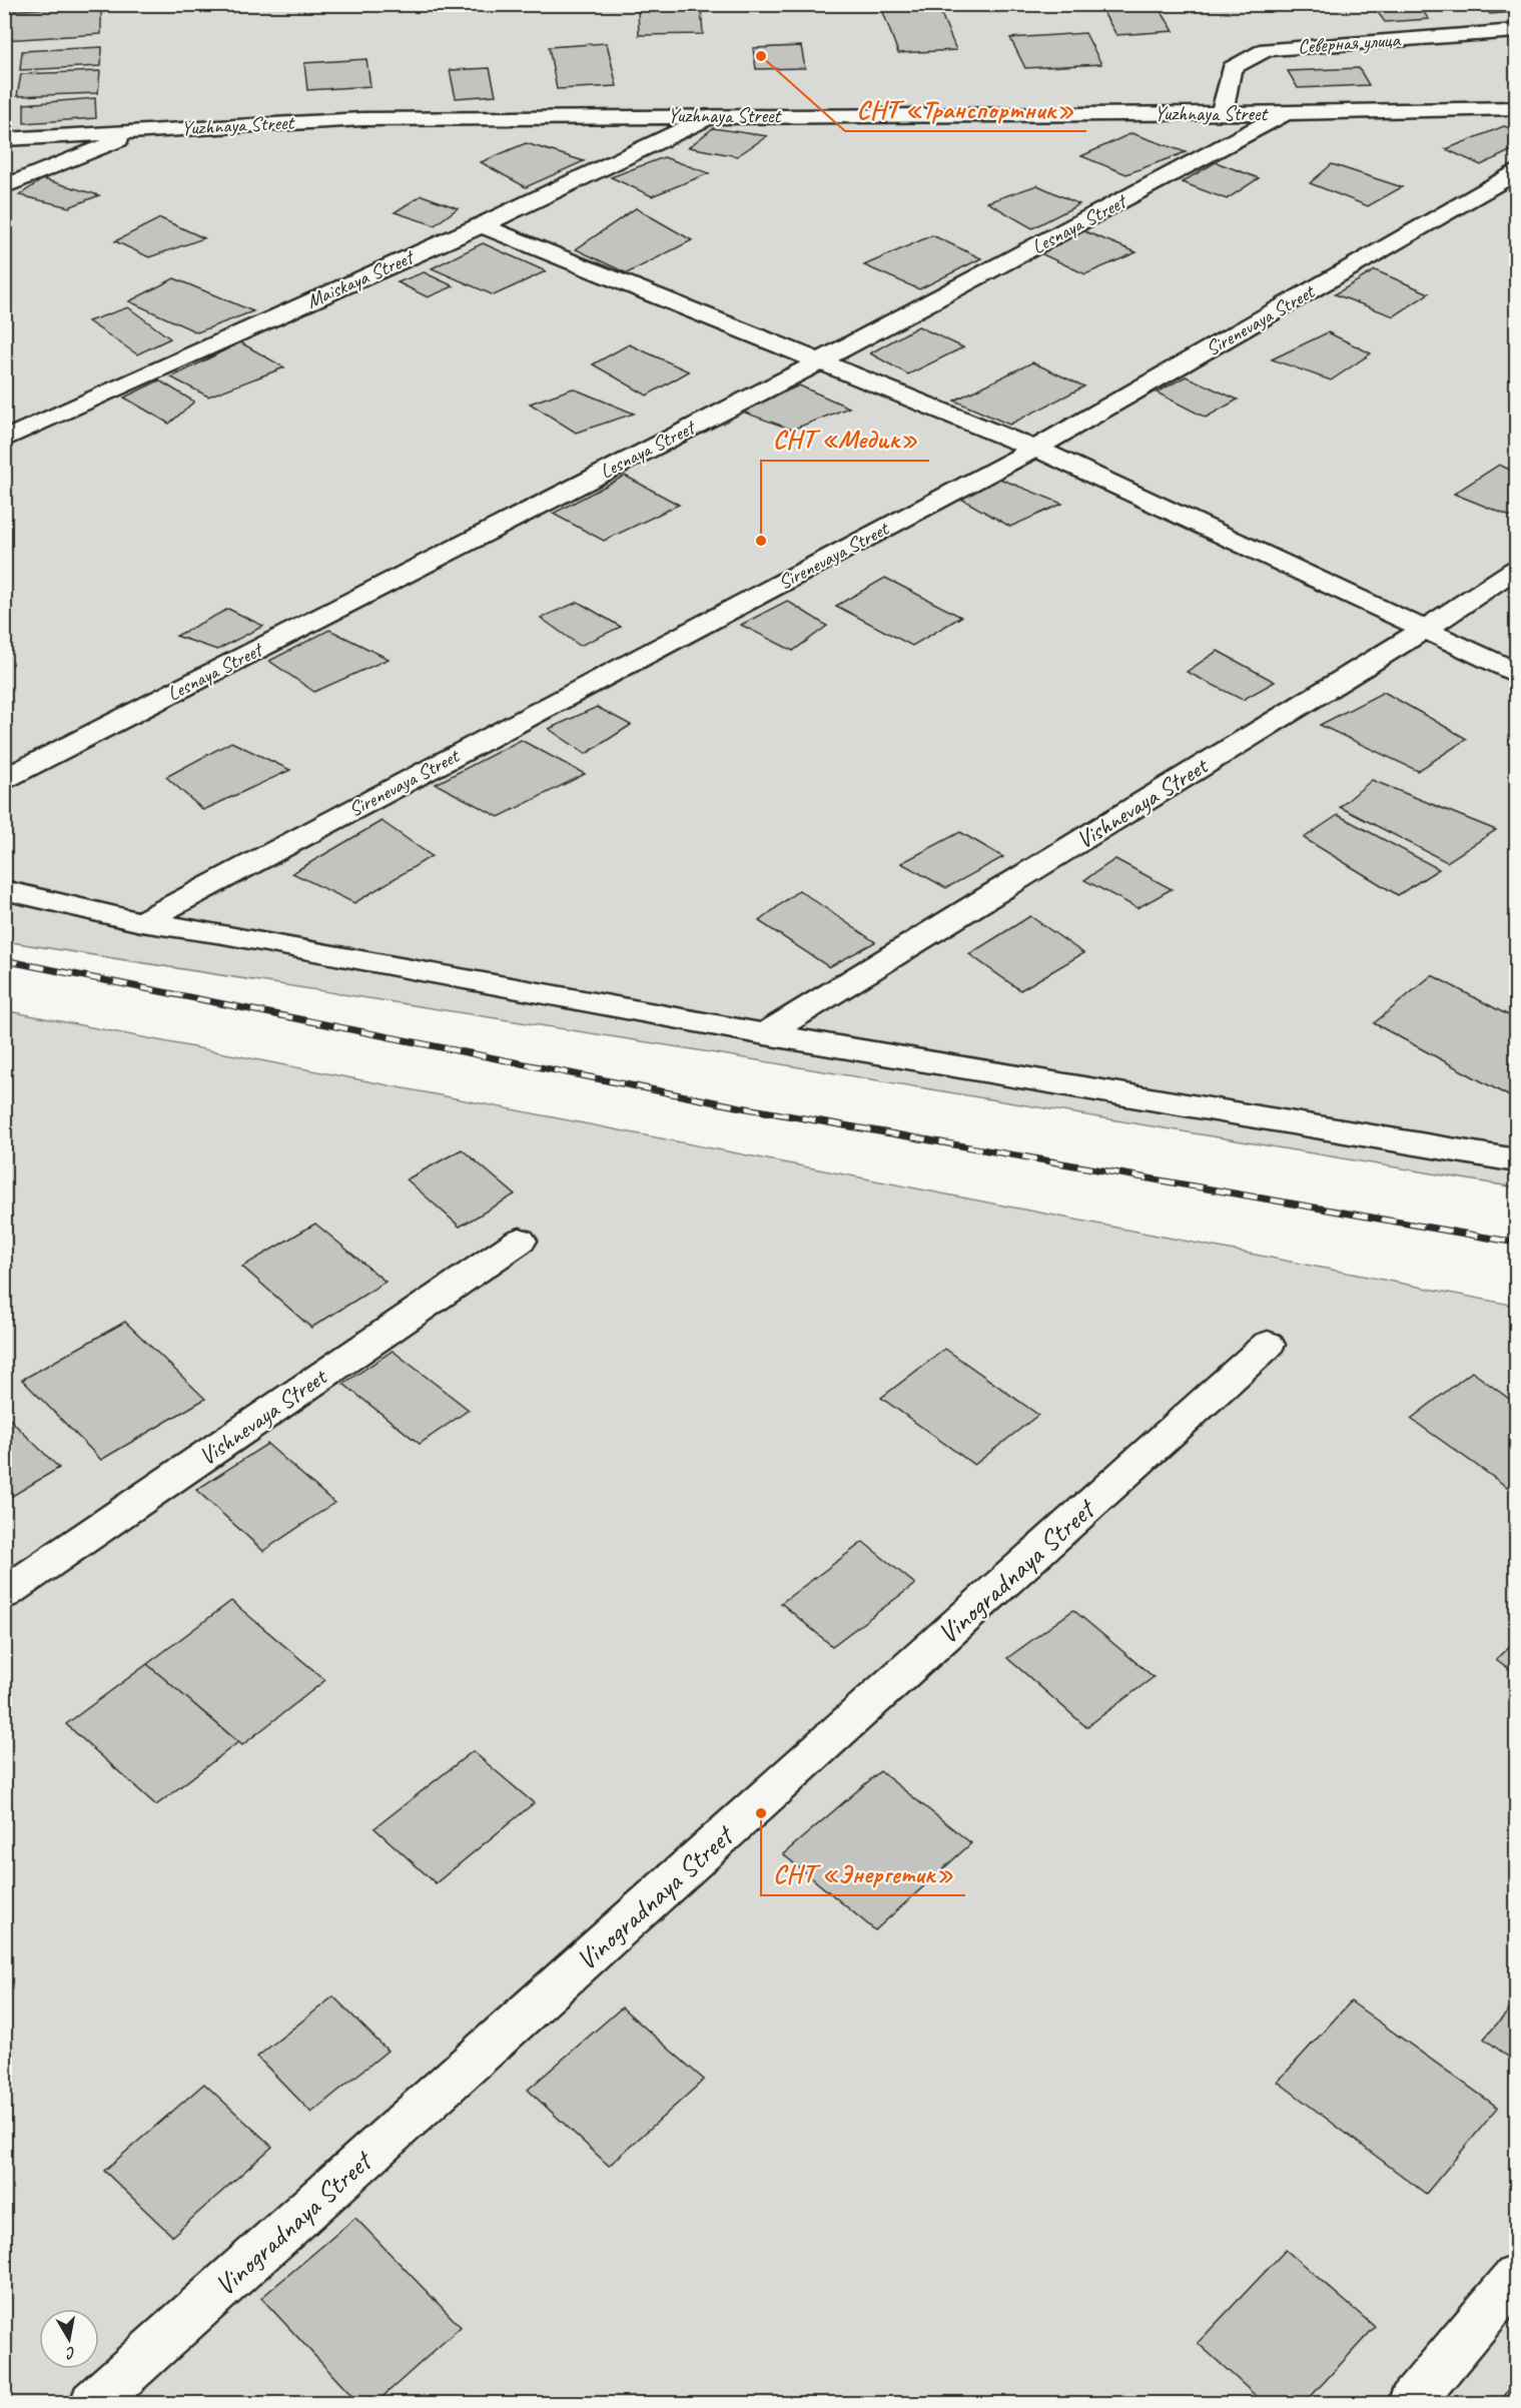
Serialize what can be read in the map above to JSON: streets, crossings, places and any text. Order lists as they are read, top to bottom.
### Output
{
  "streets": {
    "street": [
      "Северная улица",
      "Yuzhnaya Street",
      "Lesnaya Street",
      "Maiskaya Street",
      "Sirenevaya Street",
      "Vishnevaya Street",
      "Vinogradnaya Street"
    ]
  },
  "crossings": [
    ["Северная улица", "Yuzhnaya Street"],
    ["Yuzhnaya Street", "Lesnaya Street"],
    ["Yuzhnaya Street", "Maiskaya Street"]
  ],
  "places": ["СНТ «Транспортник»", "СНТ «Медик»", "СНТ «Энергетик»"],
  "north": "bottom"
}
